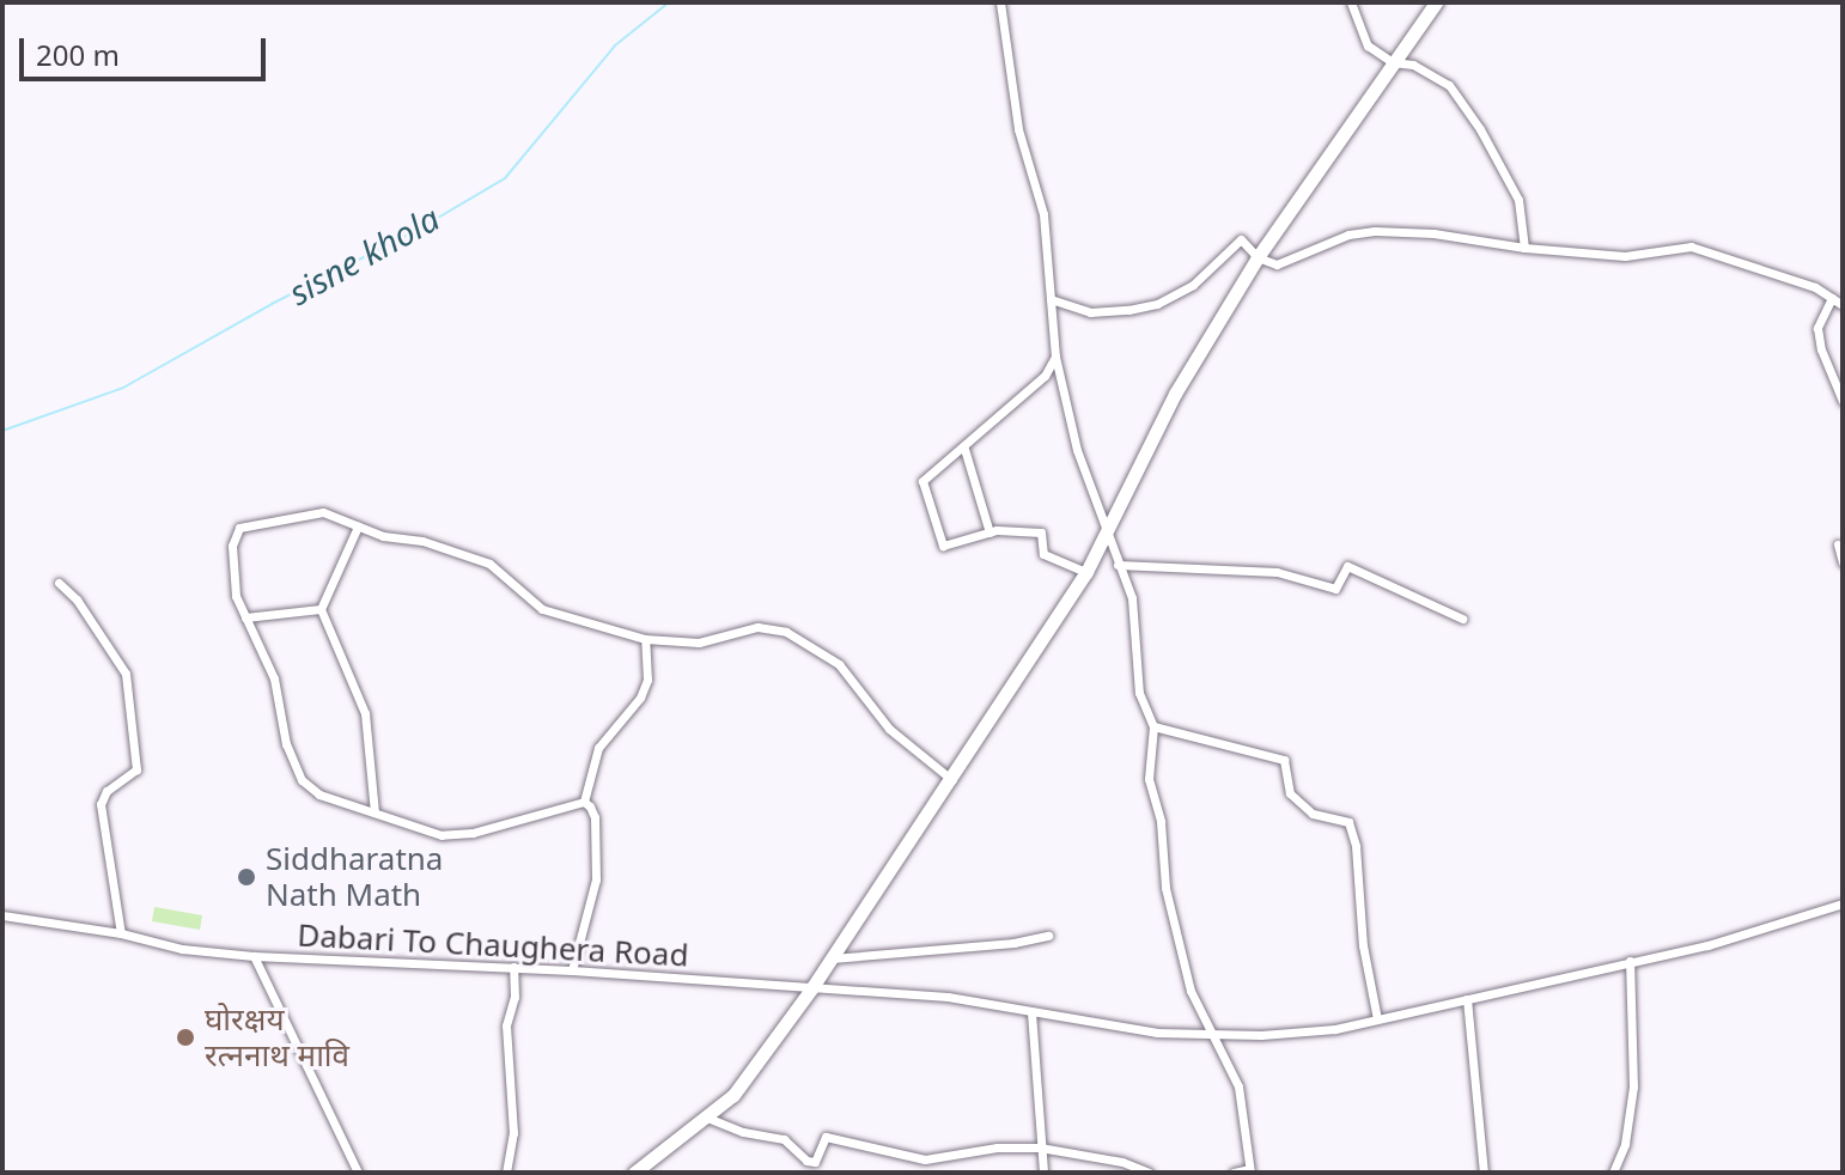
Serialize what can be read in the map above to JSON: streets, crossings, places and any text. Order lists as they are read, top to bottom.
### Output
{
  "streets": {
    "street": ["Dabari To Chaughera Road"]
  },
  "water": ["sisne khola"],
  "places": ["Siddharatna Nath Math", "घोरक्षय रत्ननाथ मावि"],
  "scale_bar": "200 m"
}
